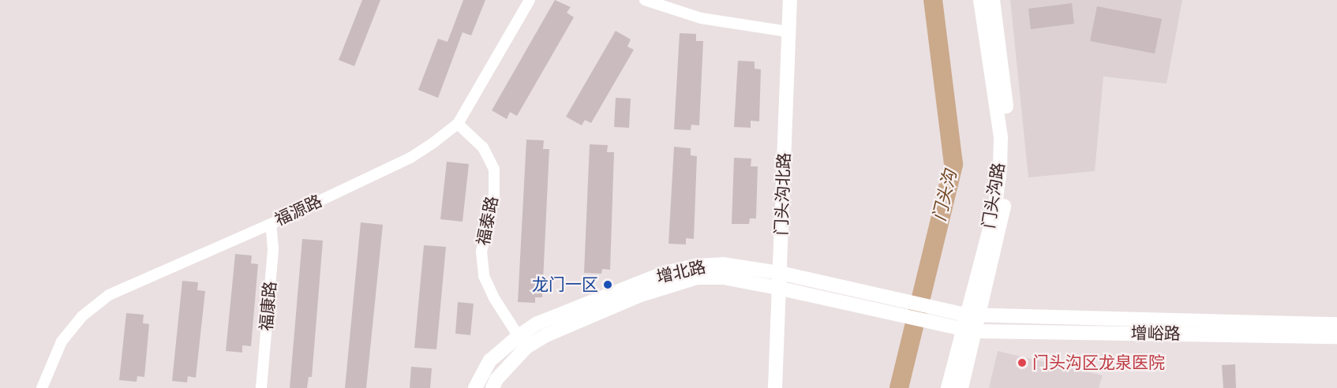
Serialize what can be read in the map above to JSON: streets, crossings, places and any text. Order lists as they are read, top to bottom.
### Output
{
  "streets": {
    "street": [
      "门头沟北路",
      "门头沟路",
      "福源路",
      "福泰路",
      "增北路",
      "福康路",
      "增峪路"
    ]
  },
  "crossings": [
    ["门头沟北路", "增北路"],
    ["门头沟路", "增北路"],
    ["门头沟路", "增峪路"],
    ["福源路", "福泰路"],
    ["福源路", "福康路"],
    ["福泰路", "增北路"],
    ["增北路", "增峪路"]
  ],
  "water": ["门头沟"],
  "places": ["龙门一区", "门头沟区龙泉医院"]
}
